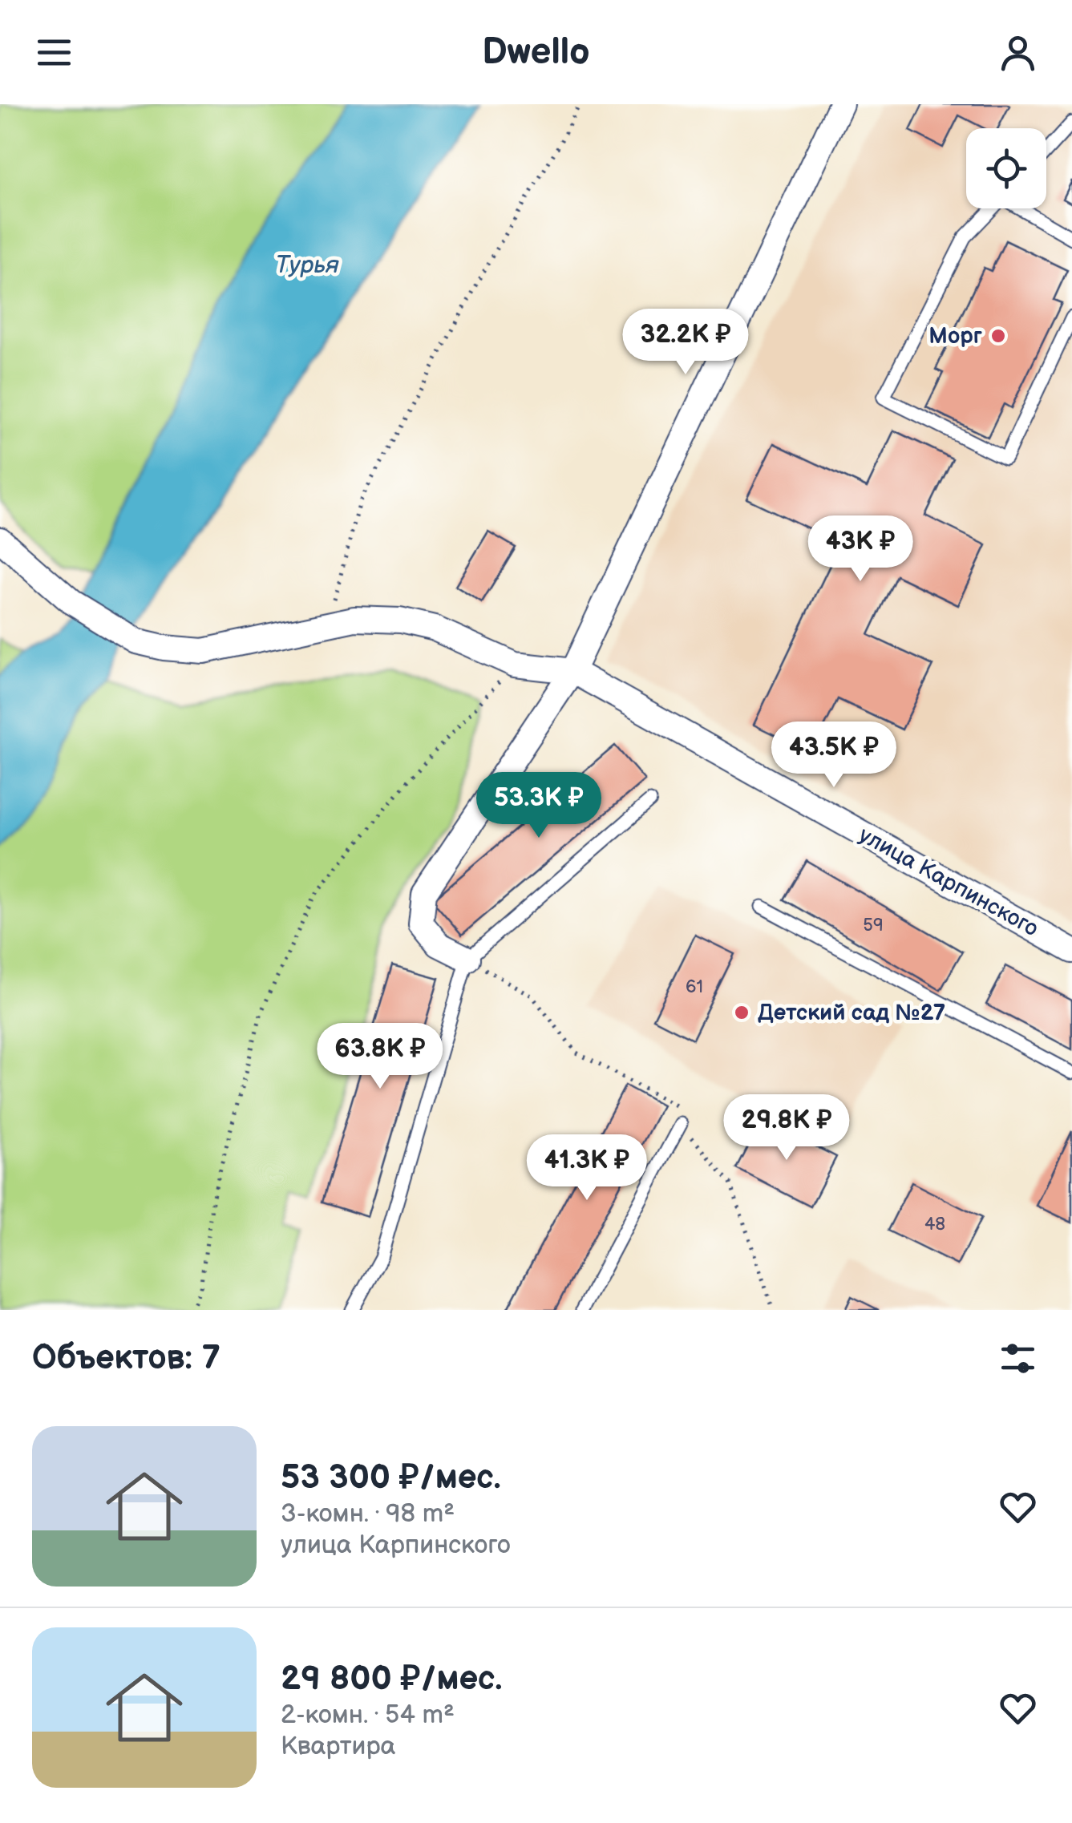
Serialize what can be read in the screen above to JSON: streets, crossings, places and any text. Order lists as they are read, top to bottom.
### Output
{
  "streets": {
    "street": ["улица Карпинского"]
  },
  "water": ["Турья"],
  "places": ["Морг", "Детский сад №27"],
  "house_numbers": ["59", "61", "48"],
  "page": {
    "header": "Dwello",
    "price": [
      "32.2K ₽",
      "43K ₽",
      "43.5K ₽",
      "53.3K ₽",
      "63.8K ₽",
      "29.8K ₽",
      "41.3K ₽"
    ],
    "heading": "Объектов: 7",
    "list": [
      {
        "name": "53 300 ₽/мес.",
        "note": "3-комн. · 98 m² · улица Карпинского"
      },
      {
        "name": "29 800 ₽/мес.",
        "note": "2-комн. · 54 m² · Квартира"
      }
    ]
  }
}
